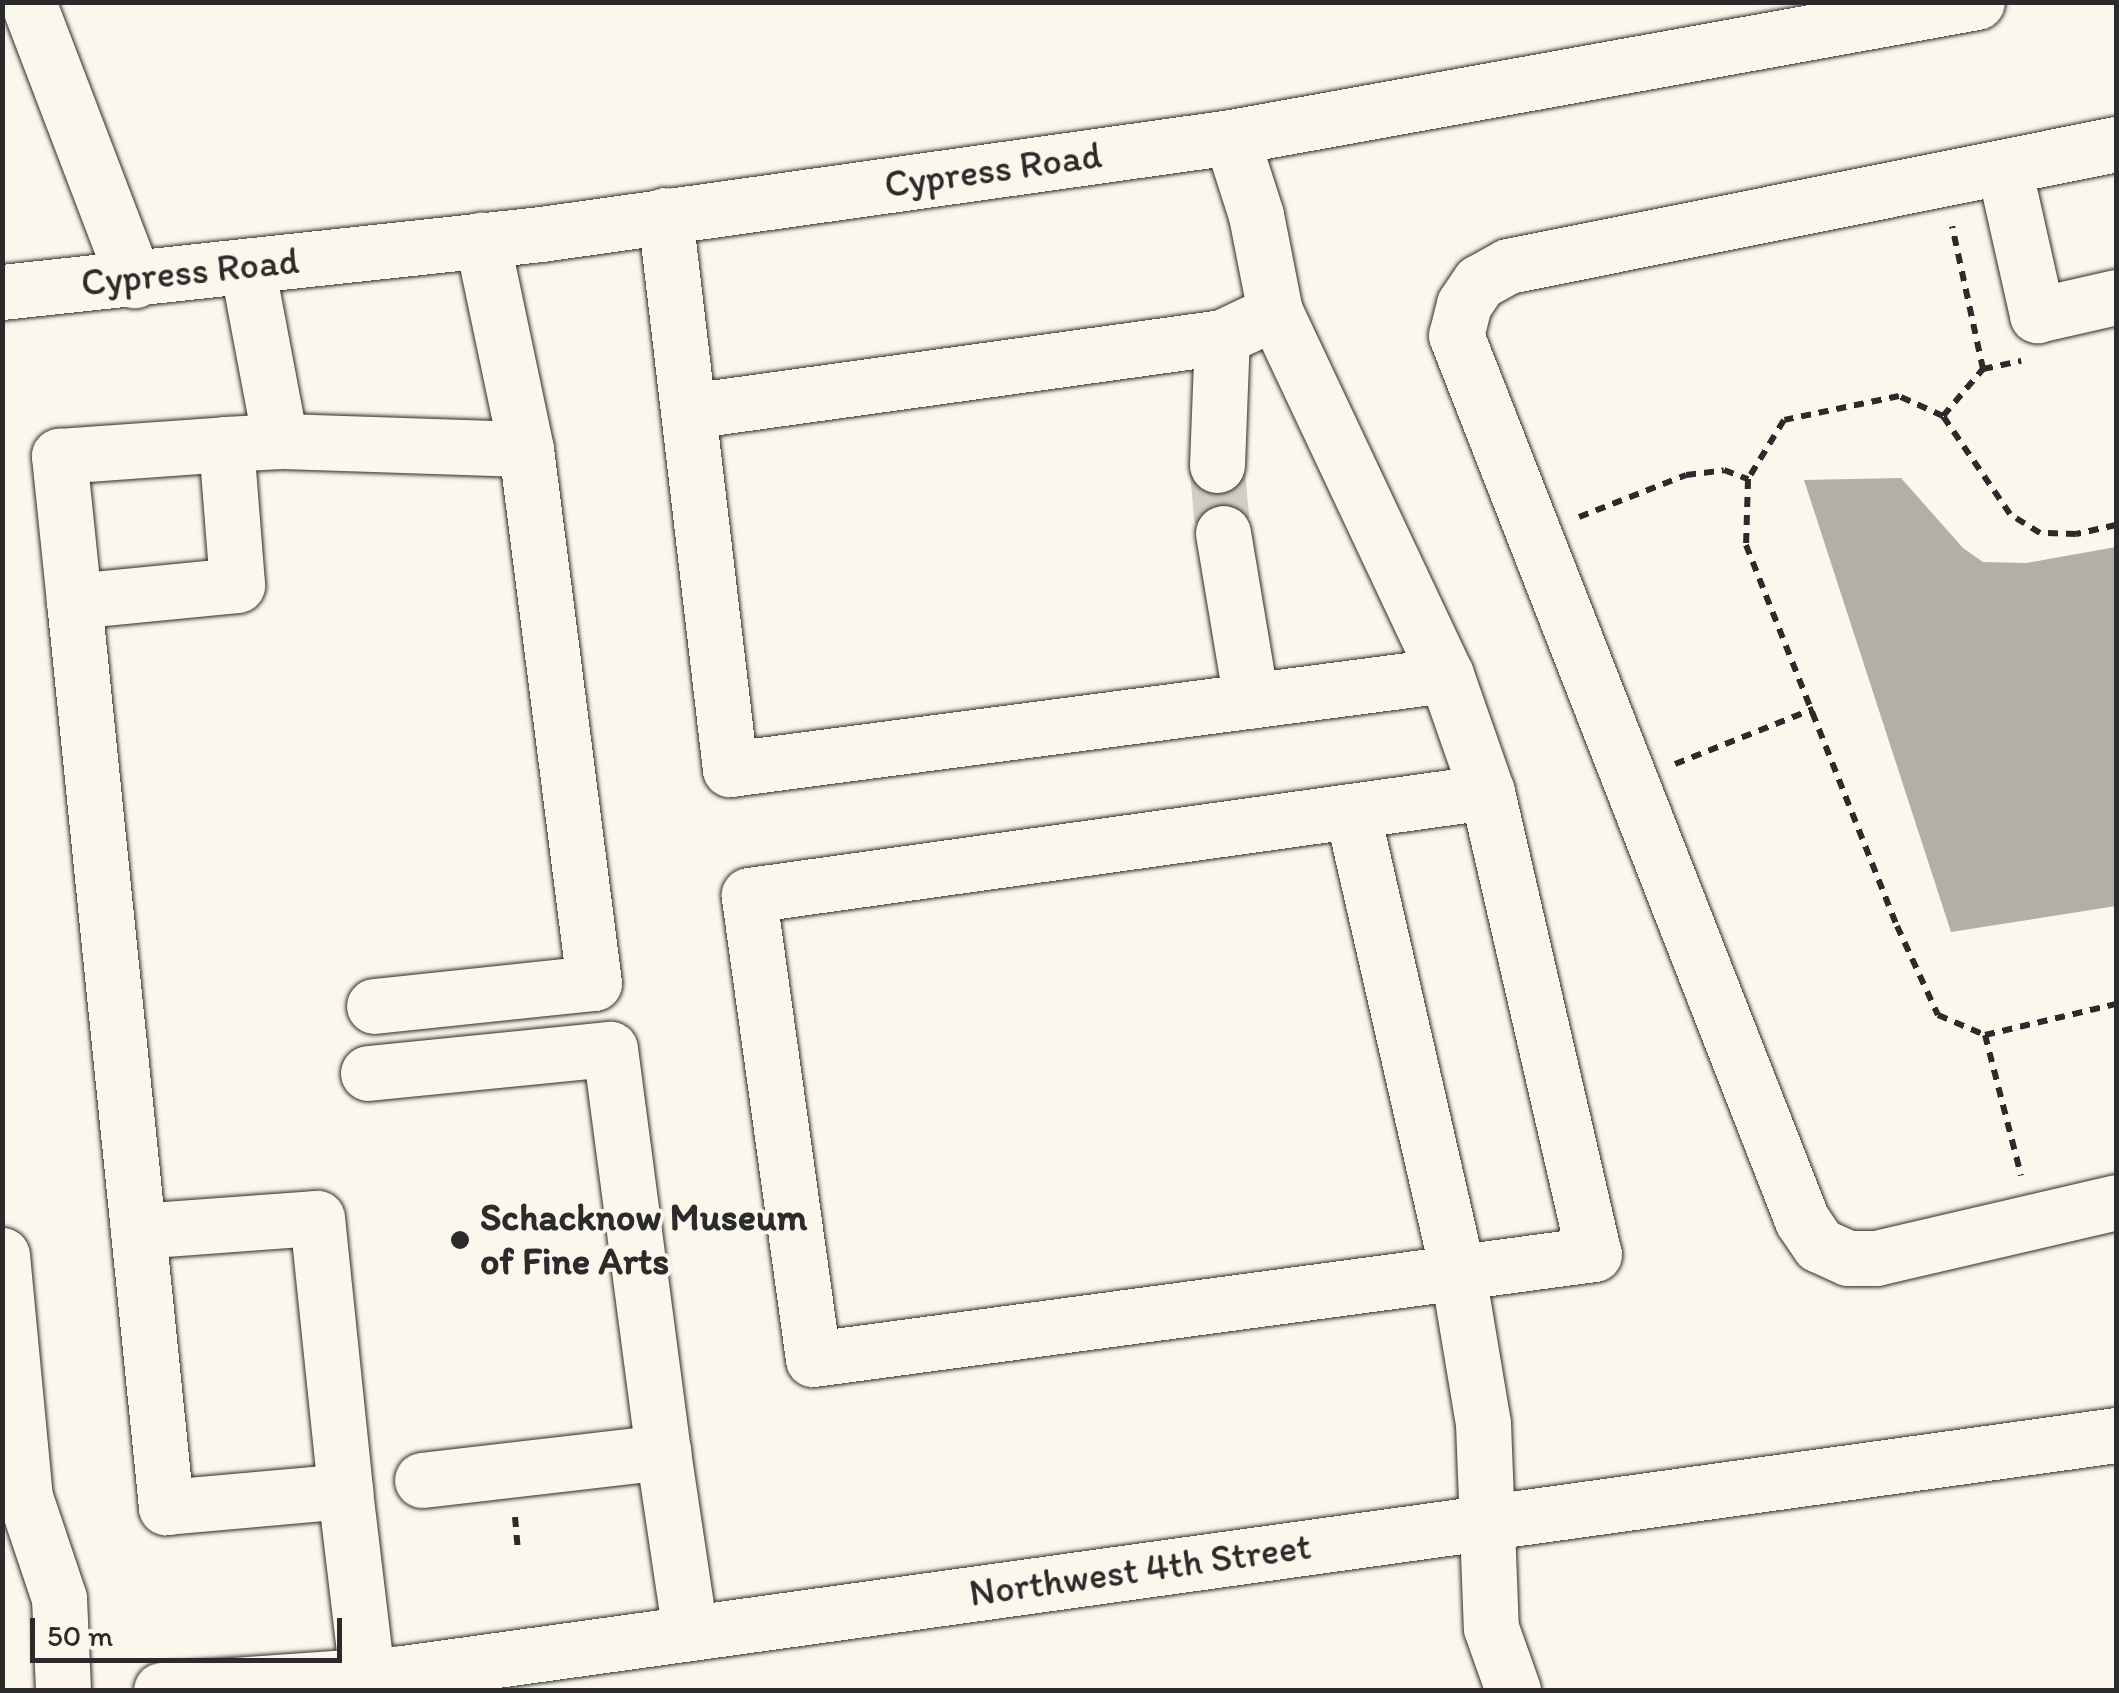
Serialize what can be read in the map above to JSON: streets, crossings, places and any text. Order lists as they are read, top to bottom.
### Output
{
  "streets": {
    "street": ["Cypress Road", "Northwest 4th Street"]
  },
  "places": ["Schacknow Museum of Fine Arts"],
  "scale_bar": "50 m"
}
